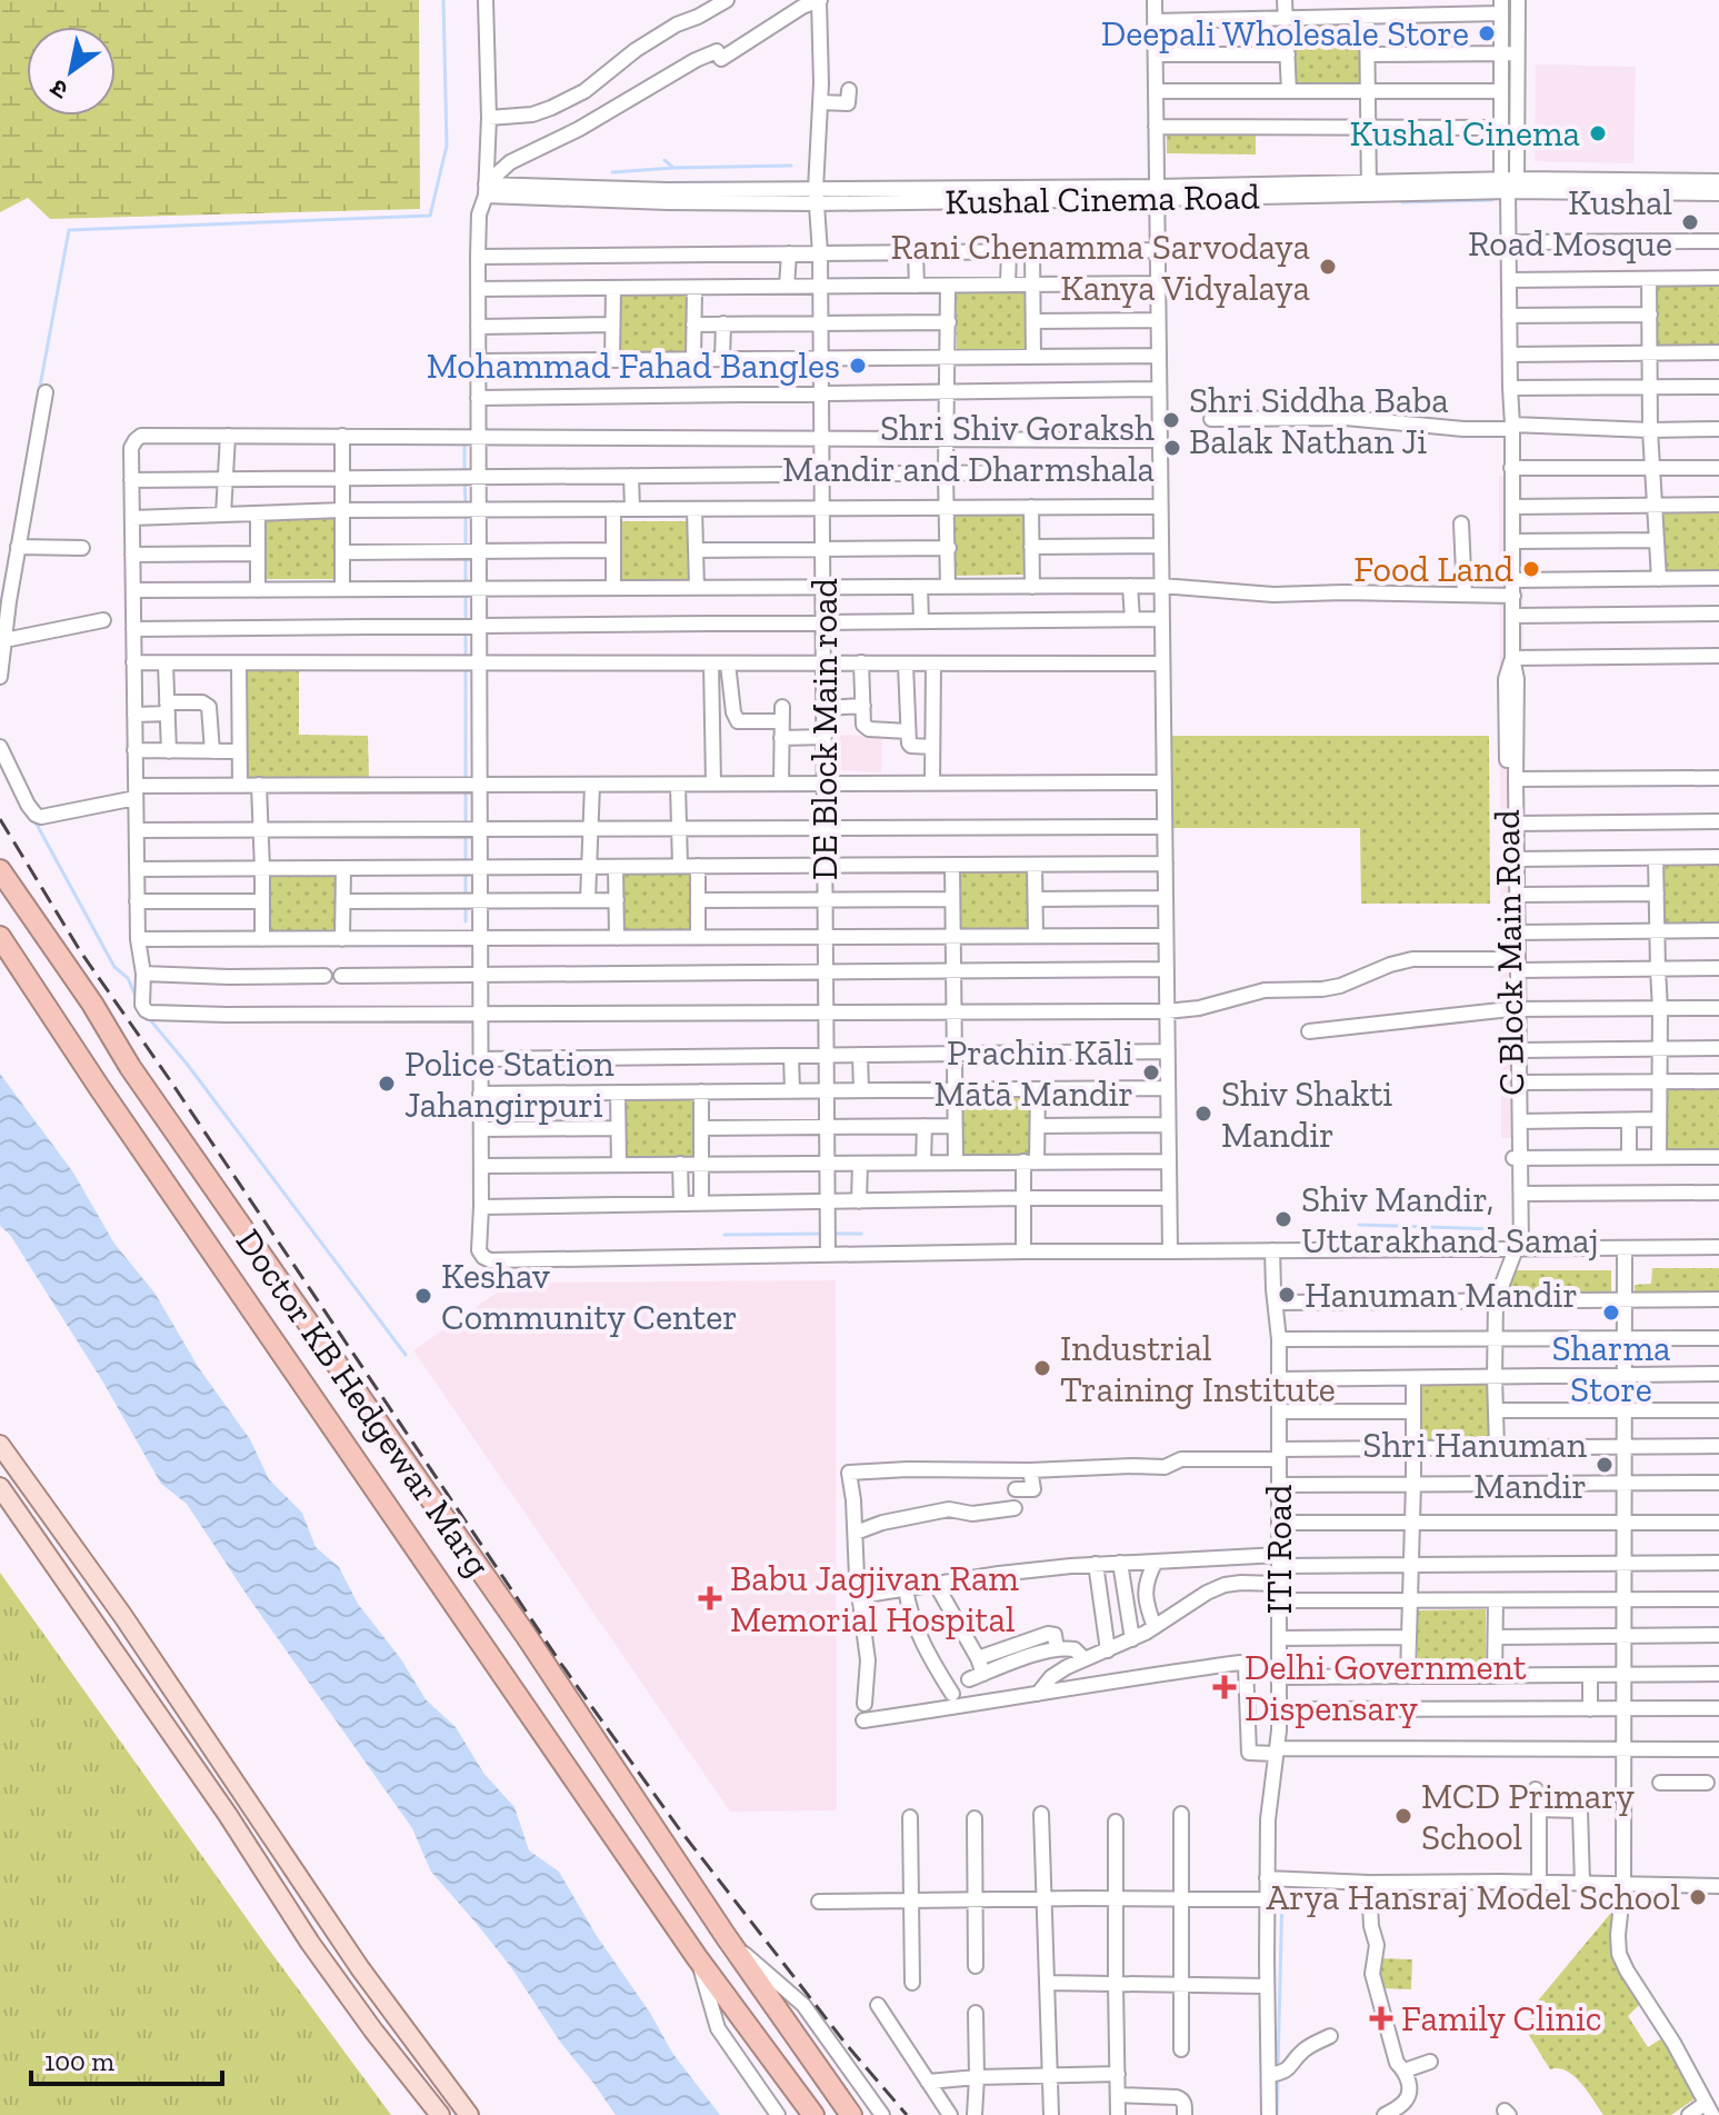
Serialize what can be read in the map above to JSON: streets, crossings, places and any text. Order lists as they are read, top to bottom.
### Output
{
  "streets": {
    "highway": ["Doctor KB Hedgewar Marg"],
    "street": [
      "Kushal Cinema Road",
      "DE Block Main road",
      "C Block Main Road",
      "ITI Road"
    ]
  },
  "crossings": [
    ["Kushal Cinema Road", "DE Block Main road"],
    ["Kushal Cinema Road", "C Block Main Road"]
  ],
  "places": {
    "other": [
      "Deepali Wholesale Store",
      "Kushal Cinema",
      "Kushal Road Mosque",
      "Rani Chenamma Sarvodaya Kanya Vidyalaya",
      "Mohammad Fahad Bangles",
      "Shri Siddha Baba Balak Nathan Ji",
      "Shri Shiv Goraksh Mandir and Dharmshala",
      "Food Land",
      "Prachin Kāli Mātā Mandir",
      "Police Station Jahangirpuri",
      "Shiv Shakti Mandir",
      "Shiv Mandir, Uttarakhand Samaj",
      "Hanuman Mandir",
      "Keshav Community Center",
      "Sharma Store",
      "Industrial Training Institute",
      "Shri Hanuman Mandir",
      "MCD Primary School",
      "Arya Hansraj Model School"
    ],
    "health": ["Babu Jagjivan Ram Memorial Hospital", "Delhi Government Dispensary", "Family Clinic"]
  },
  "scale_bar": "100 m",
  "north": "bottom left"
}
